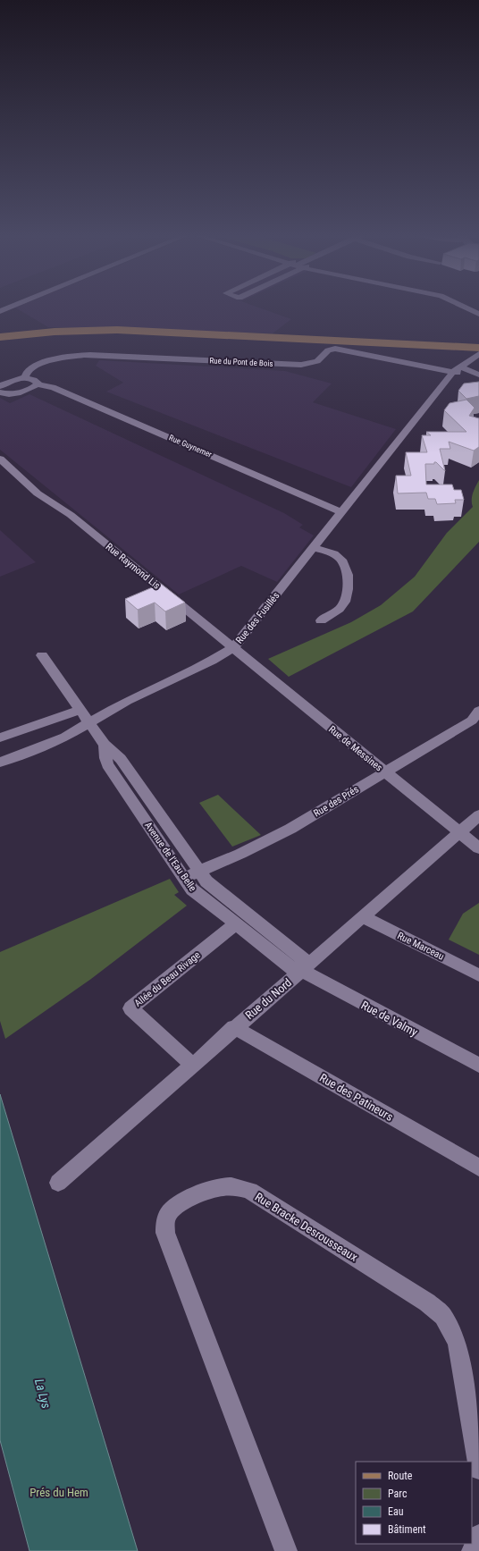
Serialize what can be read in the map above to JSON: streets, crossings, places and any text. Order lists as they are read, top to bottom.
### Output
{
  "streets": {
    "street": [
      "Rue du Pont de Bois",
      "Rue Guynemer",
      "Rue Raymond Lis",
      "Rue des Fusillés",
      "Rue de Messines",
      "Rue des Prés",
      "Avenue de l'Eau Belle",
      "Rue Marceau",
      "Allée du Beau Rivage",
      "Rue du Nord",
      "Rue de Valmy",
      "Rue des Patineurs",
      "Rue Bracke Desrousseaux"
    ]
  },
  "crossings": [
    ["Rue du Pont de Bois", "Rue des Fusillés"],
    ["Rue Guynemer", "Rue des Fusillés"],
    ["Rue Raymond Lis", "Rue des Fusillés"],
    ["Rue Raymond Lis", "Rue de Messines"],
    ["Rue des Fusillés", "Rue de Messines"],
    ["Rue des Fusillés", "Avenue de l'Eau Belle"],
    ["Rue de Messines", "Rue des Prés"],
    ["Rue de Messines", "Rue du Nord"],
    ["Rue des Prés", "Avenue de l'Eau Belle"],
    ["Avenue de l'Eau Belle", "Allée du Beau Rivage"],
    ["Avenue de l'Eau Belle", "Rue du Nord"],
    ["Avenue de l'Eau Belle", "Rue de Valmy"],
    ["Rue Marceau", "Rue du Nord"],
    ["Allée du Beau Rivage", "Rue du Nord"],
    ["Rue du Nord", "Rue de Valmy"],
    ["Rue du Nord", "Rue des Patineurs"]
  ],
  "water": ["La Lys"],
  "parks": ["Prés du Hem"],
  "legend": [
    "Route",
    "Parc",
    "Eau",
    "Bâtiment"
  ]
}
